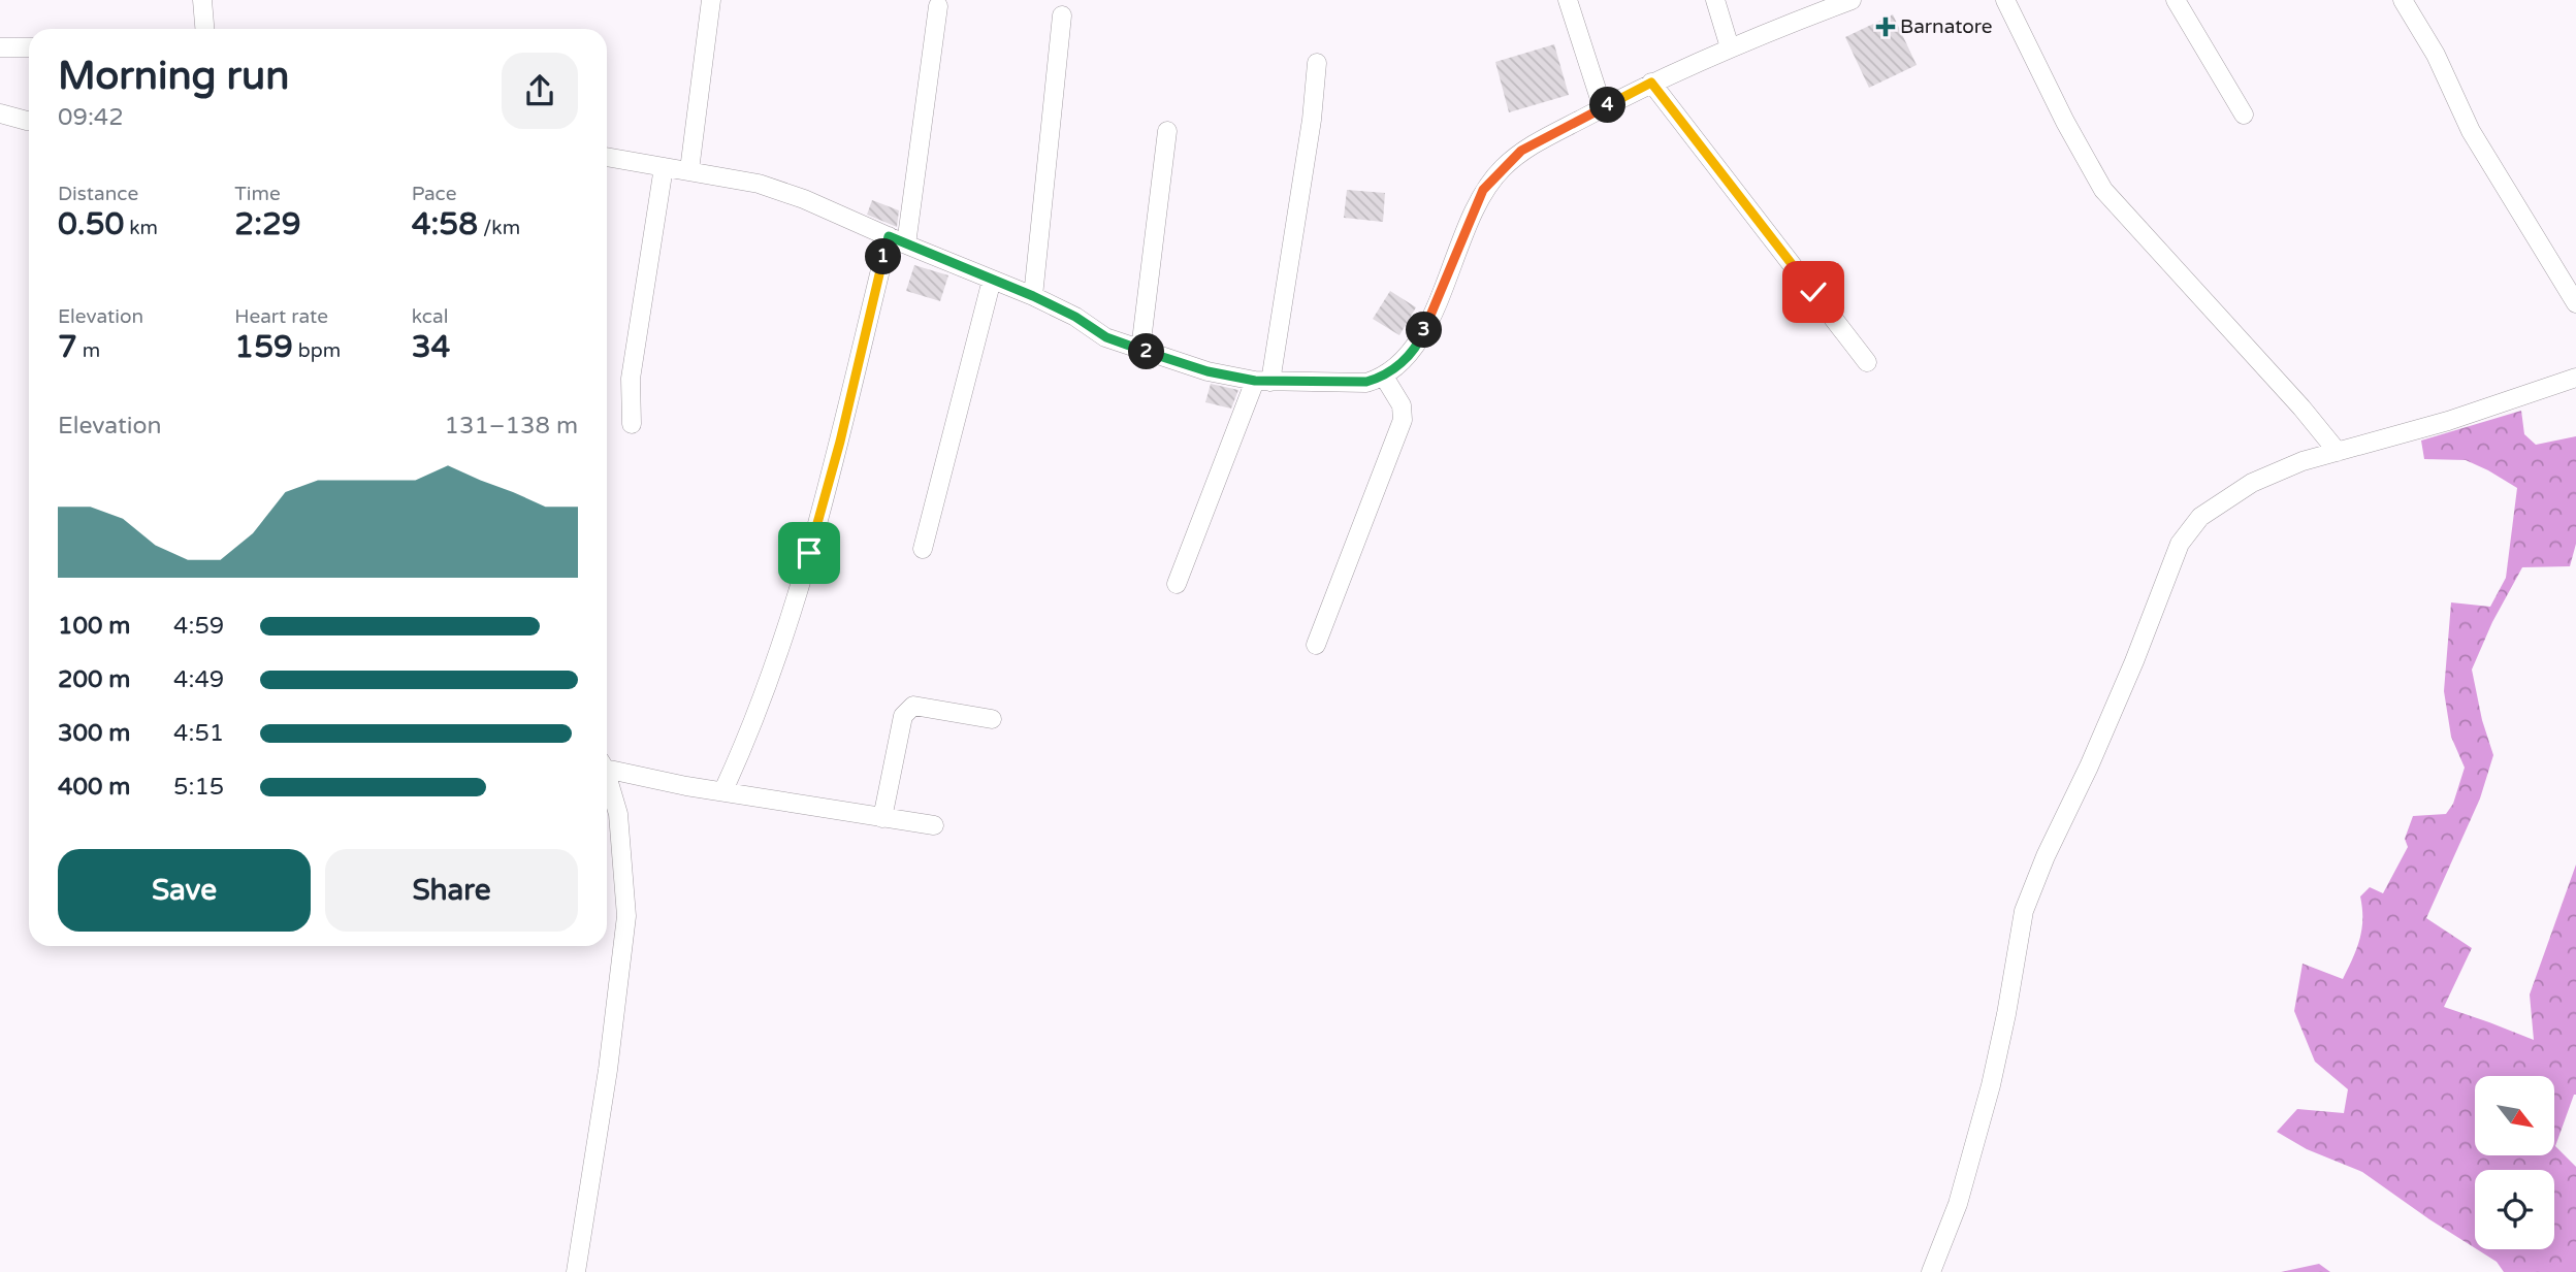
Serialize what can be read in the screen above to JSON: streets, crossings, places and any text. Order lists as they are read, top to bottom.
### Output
{
  "places": {
    "health": ["Barnatore"]
  },
  "north": "bottom right",
  "page": {
    "heading": ["Morning run", "09:42"],
    "pins": [
      "4",
      "1",
      "3",
      "2"
    ],
    "stats": [
      ["Distance", "0.50 km"],
      ["Time", "2:29"],
      ["Pace", "4:58 /km"],
      ["Elevation", "7 m"],
      ["Heart rate", "159 bpm"],
      ["kcal", "34"]
    ],
    "chart": ["Elevation", "131–138 m"],
    "list": [
      {
        "name": "100 m",
        "note": "4:59"
      },
      {
        "name": "200 m",
        "note": "4:49"
      },
      {
        "name": "300 m",
        "note": "4:51"
      },
      {
        "name": "400 m",
        "note": "5:15"
      }
    ],
    "buttons": ["Save", "Share"]
  }
}
